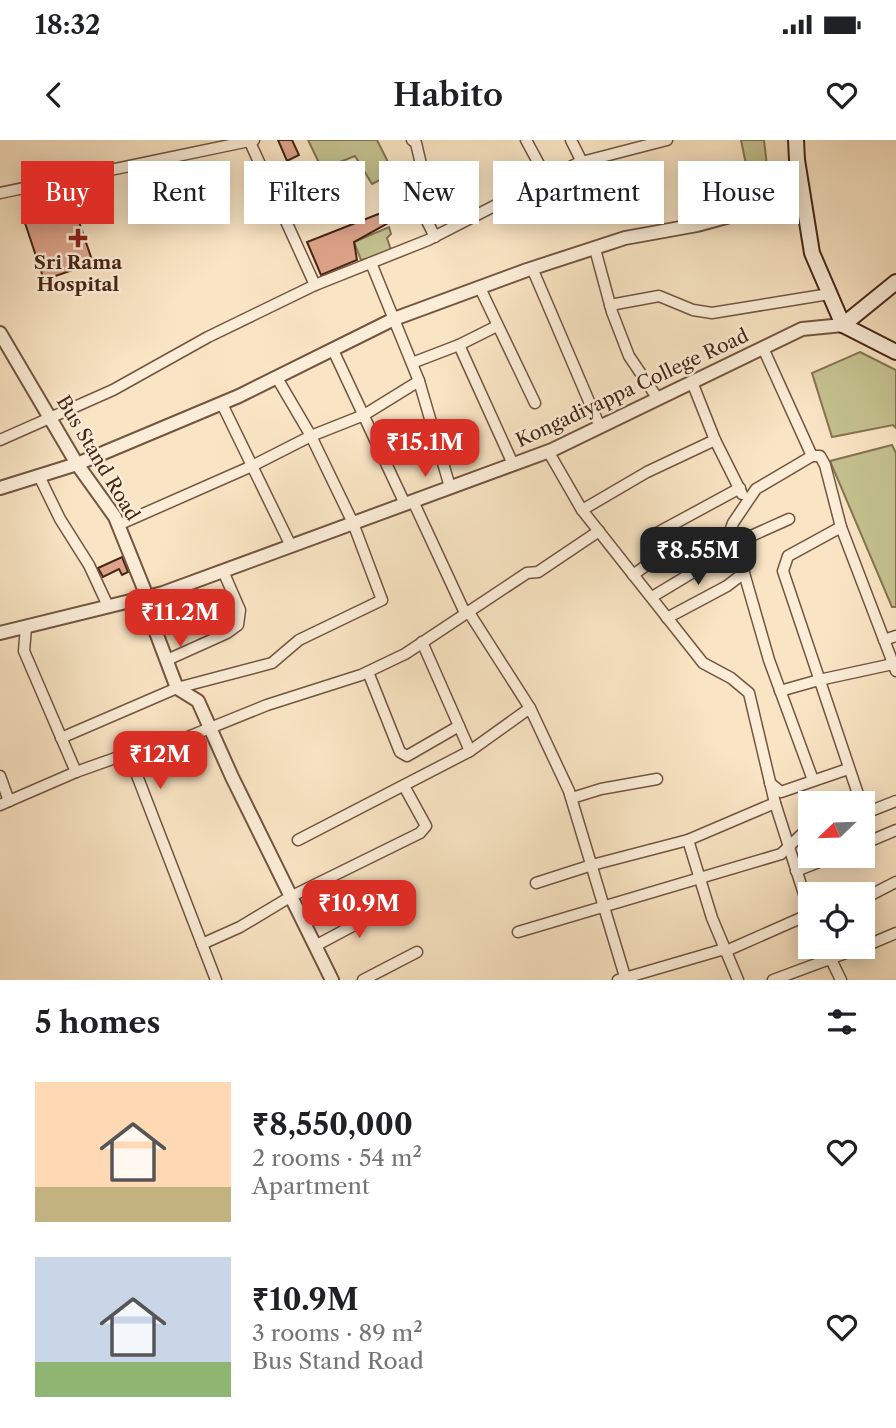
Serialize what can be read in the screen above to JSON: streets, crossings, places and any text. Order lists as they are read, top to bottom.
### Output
{
  "streets": {
    "street": ["Kongadiyappa College Road", "Bus Stand Road"]
  },
  "crossings": [
    ["Kongadiyappa College Road", "Bus Stand Road"]
  ],
  "places": {
    "health": ["Sri Rama Hospital"]
  },
  "north": "bottom left",
  "page": {
    "status": "18:32",
    "header": "Habito",
    "chip": [
      "Buy",
      "Rent",
      "Filters",
      "New",
      "Apartment",
      "House"
    ],
    "price": [
      "₹15.1M",
      "₹8.55M",
      "₹11.2M",
      "₹12M",
      "₹10.9M"
    ],
    "heading": "5 homes",
    "list": [
      {
        "name": "₹8,550,000",
        "note": "2 rooms · 54 m² · Apartment"
      },
      {
        "name": "₹10.9M",
        "note": "3 rooms · 89 m² · Bus Stand Road"
      }
    ]
  }
}
